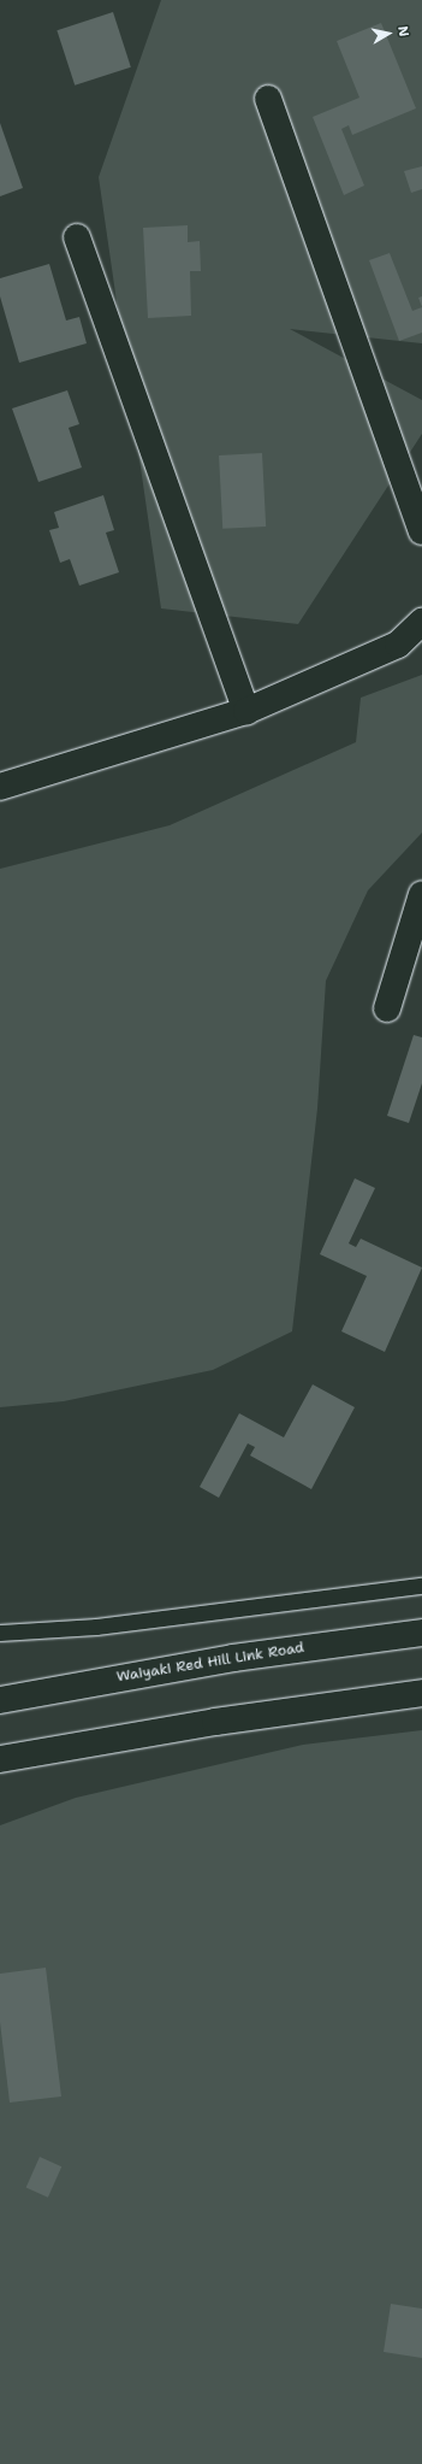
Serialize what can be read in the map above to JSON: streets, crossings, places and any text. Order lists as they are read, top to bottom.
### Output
{
  "streets": {
    "street": ["Waiyaki Red Hill Link Road"]
  },
  "north": "right"
}
